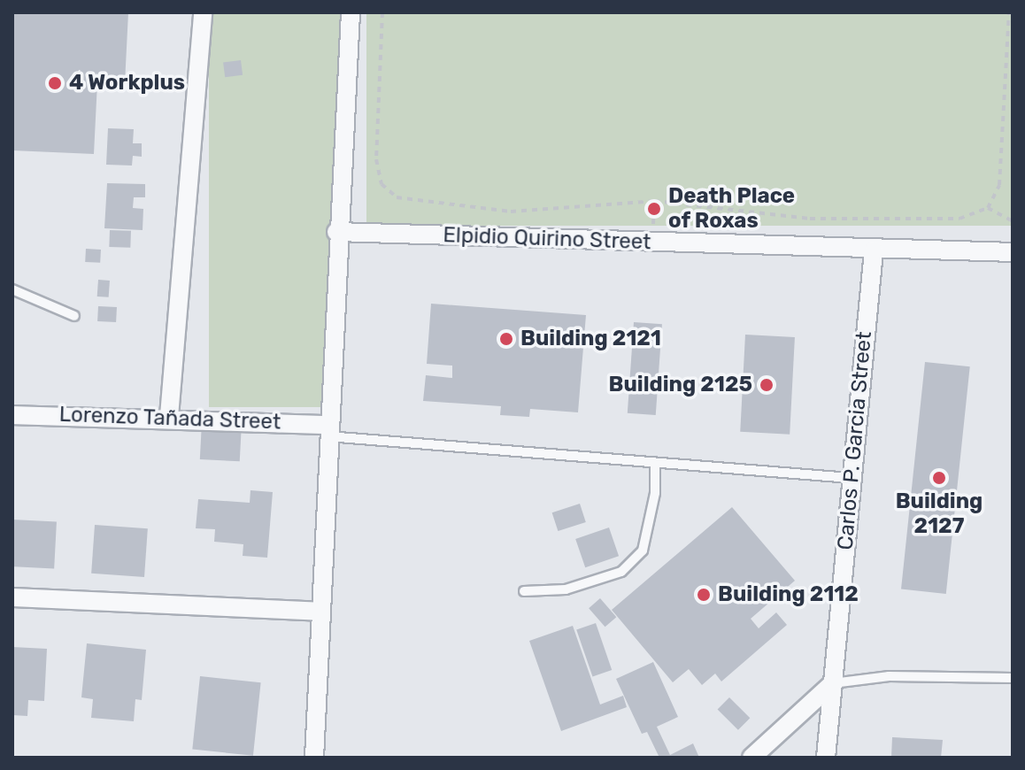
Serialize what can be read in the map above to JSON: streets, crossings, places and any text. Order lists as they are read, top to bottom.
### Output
{
  "streets": {
    "street": ["Elpidio Quirino Street", "Lorenzo Tañada Street", "Carlos P. Garcia Street"]
  },
  "crossings": [
    ["Elpidio Quirino Street", "Carlos P. Garcia Street"]
  ],
  "places": [
    "4 Workplus",
    "Death Place of Roxas",
    "Building 2121",
    "Building 2125",
    "Building 2127",
    "Building 2112"
  ]
}
